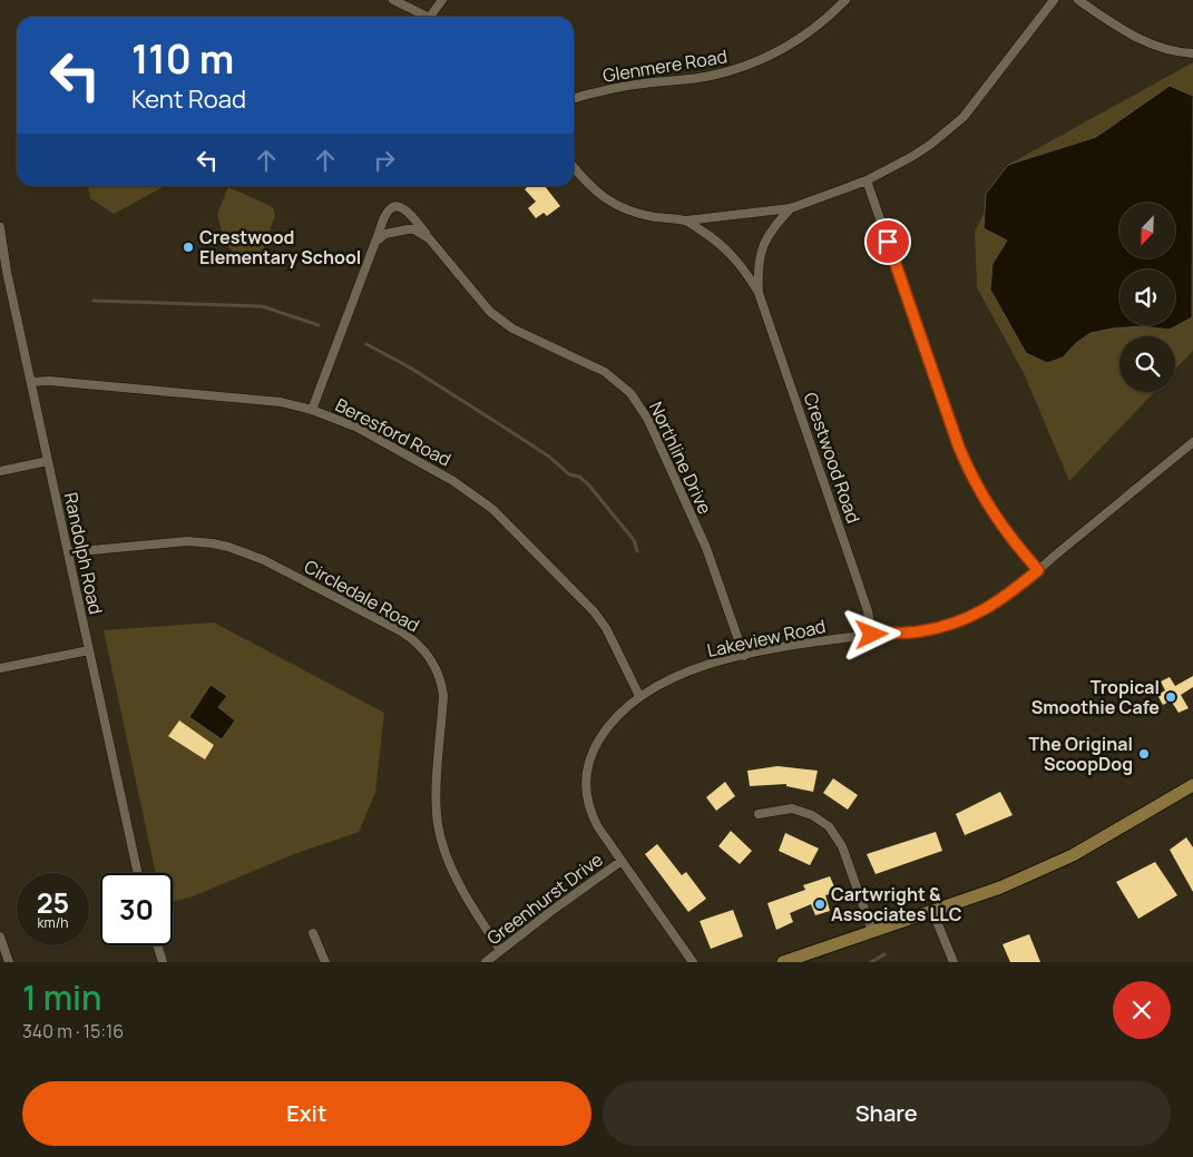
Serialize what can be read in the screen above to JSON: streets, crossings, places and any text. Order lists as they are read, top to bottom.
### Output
{
  "streets": {
    "street": [
      "Glenmere Road",
      "Beresford Road",
      "Northline Drive",
      "Crestwood Road",
      "Randolph Road",
      "Circledale Road",
      "Lakeview Road",
      "Greenhurst Drive"
    ]
  },
  "crossings": [
    ["Beresford Road", "Northline Drive"],
    ["Beresford Road", "Randolph Road"],
    ["Beresford Road", "Lakeview Road"],
    ["Northline Drive", "Lakeview Road"],
    ["Crestwood Road", "Lakeview Road"],
    ["Randolph Road", "Circledale Road"],
    ["Circledale Road", "Greenhurst Drive"],
    ["Lakeview Road", "Greenhurst Drive"]
  ],
  "places": [
    "Crestwood Elementary School",
    "Tropical Smoothie Cafe",
    "The Original ScoopDog",
    "Cartwright & Associates LLC"
  ],
  "north": "bottom left",
  "page": {
    "turn": ["110 m", "Kent Road"],
    "speed": "25 km/h",
    "limit": "30",
    "heading": ["1 min", "340 m · 15:16"],
    "buttons": ["Exit", "Share"]
  }
}
